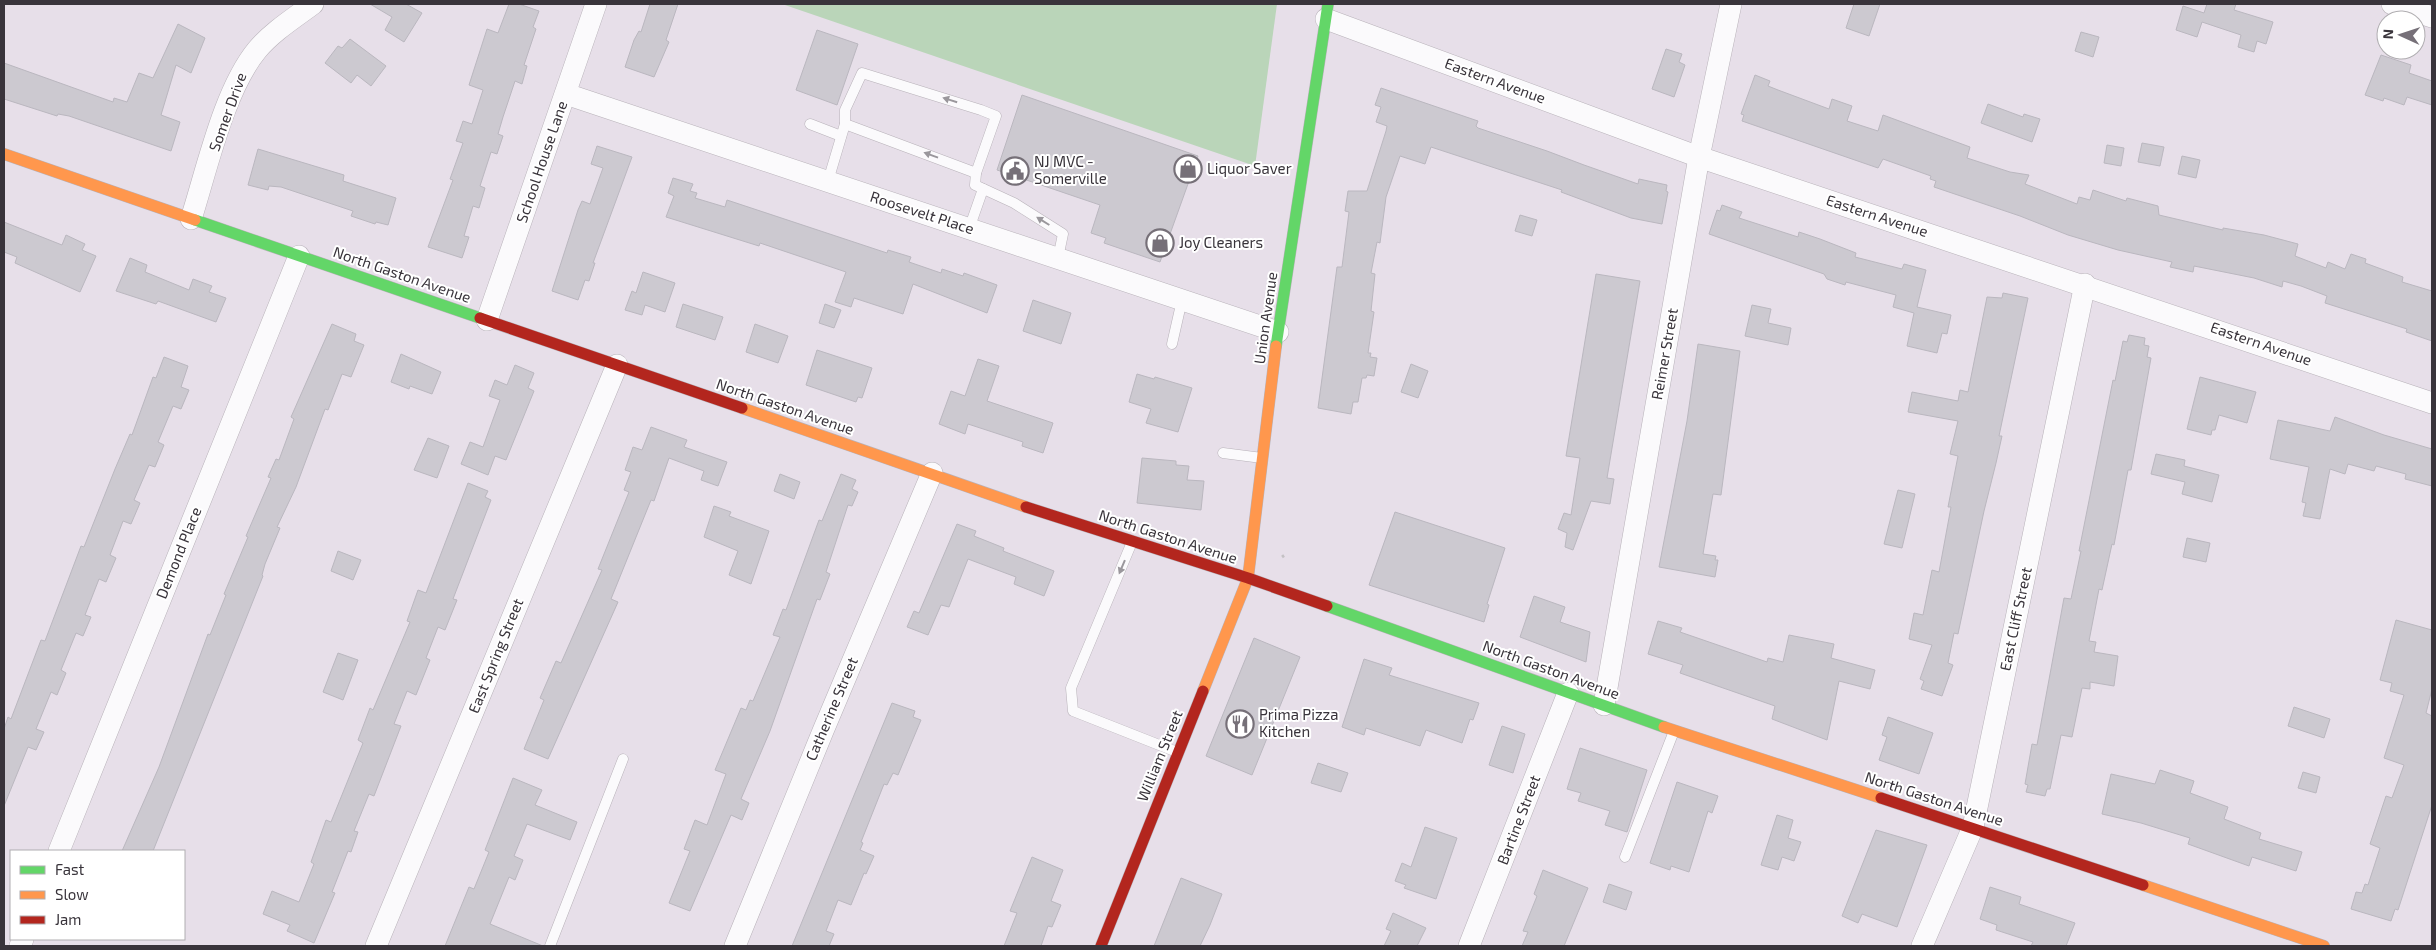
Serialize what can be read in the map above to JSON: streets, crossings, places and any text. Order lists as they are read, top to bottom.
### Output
{
  "streets": {
    "street": [
      "Eastern Avenue",
      "Somer Drive",
      "School House Lane",
      "Roosevelt Place",
      "North Gaston Avenue",
      "Union Avenue",
      "Reimer Street",
      "Demond Place",
      "East Cliff Street",
      "East Spring Street",
      "Catherine Street",
      "William Street",
      "Bartine Street"
    ]
  },
  "crossings": [
    ["Eastern Avenue", "Union Avenue"],
    ["Eastern Avenue", "Reimer Street"],
    ["Eastern Avenue", "East Cliff Street"],
    ["Somer Drive", "North Gaston Avenue"],
    ["School House Lane", "Roosevelt Place"],
    ["School House Lane", "North Gaston Avenue"],
    ["Roosevelt Place", "Union Avenue"],
    ["North Gaston Avenue", "Union Avenue"],
    ["North Gaston Avenue", "Reimer Street"],
    ["North Gaston Avenue", "Demond Place"],
    ["North Gaston Avenue", "East Cliff Street"],
    ["North Gaston Avenue", "East Spring Street"],
    ["North Gaston Avenue", "Catherine Street"],
    ["North Gaston Avenue", "William Street"],
    ["North Gaston Avenue", "Bartine Street"],
    ["Union Avenue", "William Street"]
  ],
  "places": {
    "shop": ["Liquor Saver", "Joy Cleaners"],
    "public building": ["NJ MVC - Somerville"],
    "restaurant": ["Prima Pizza Kitchen"]
  },
  "legend": ["Fast", "Slow", "Jam"],
  "north": "left"
}
